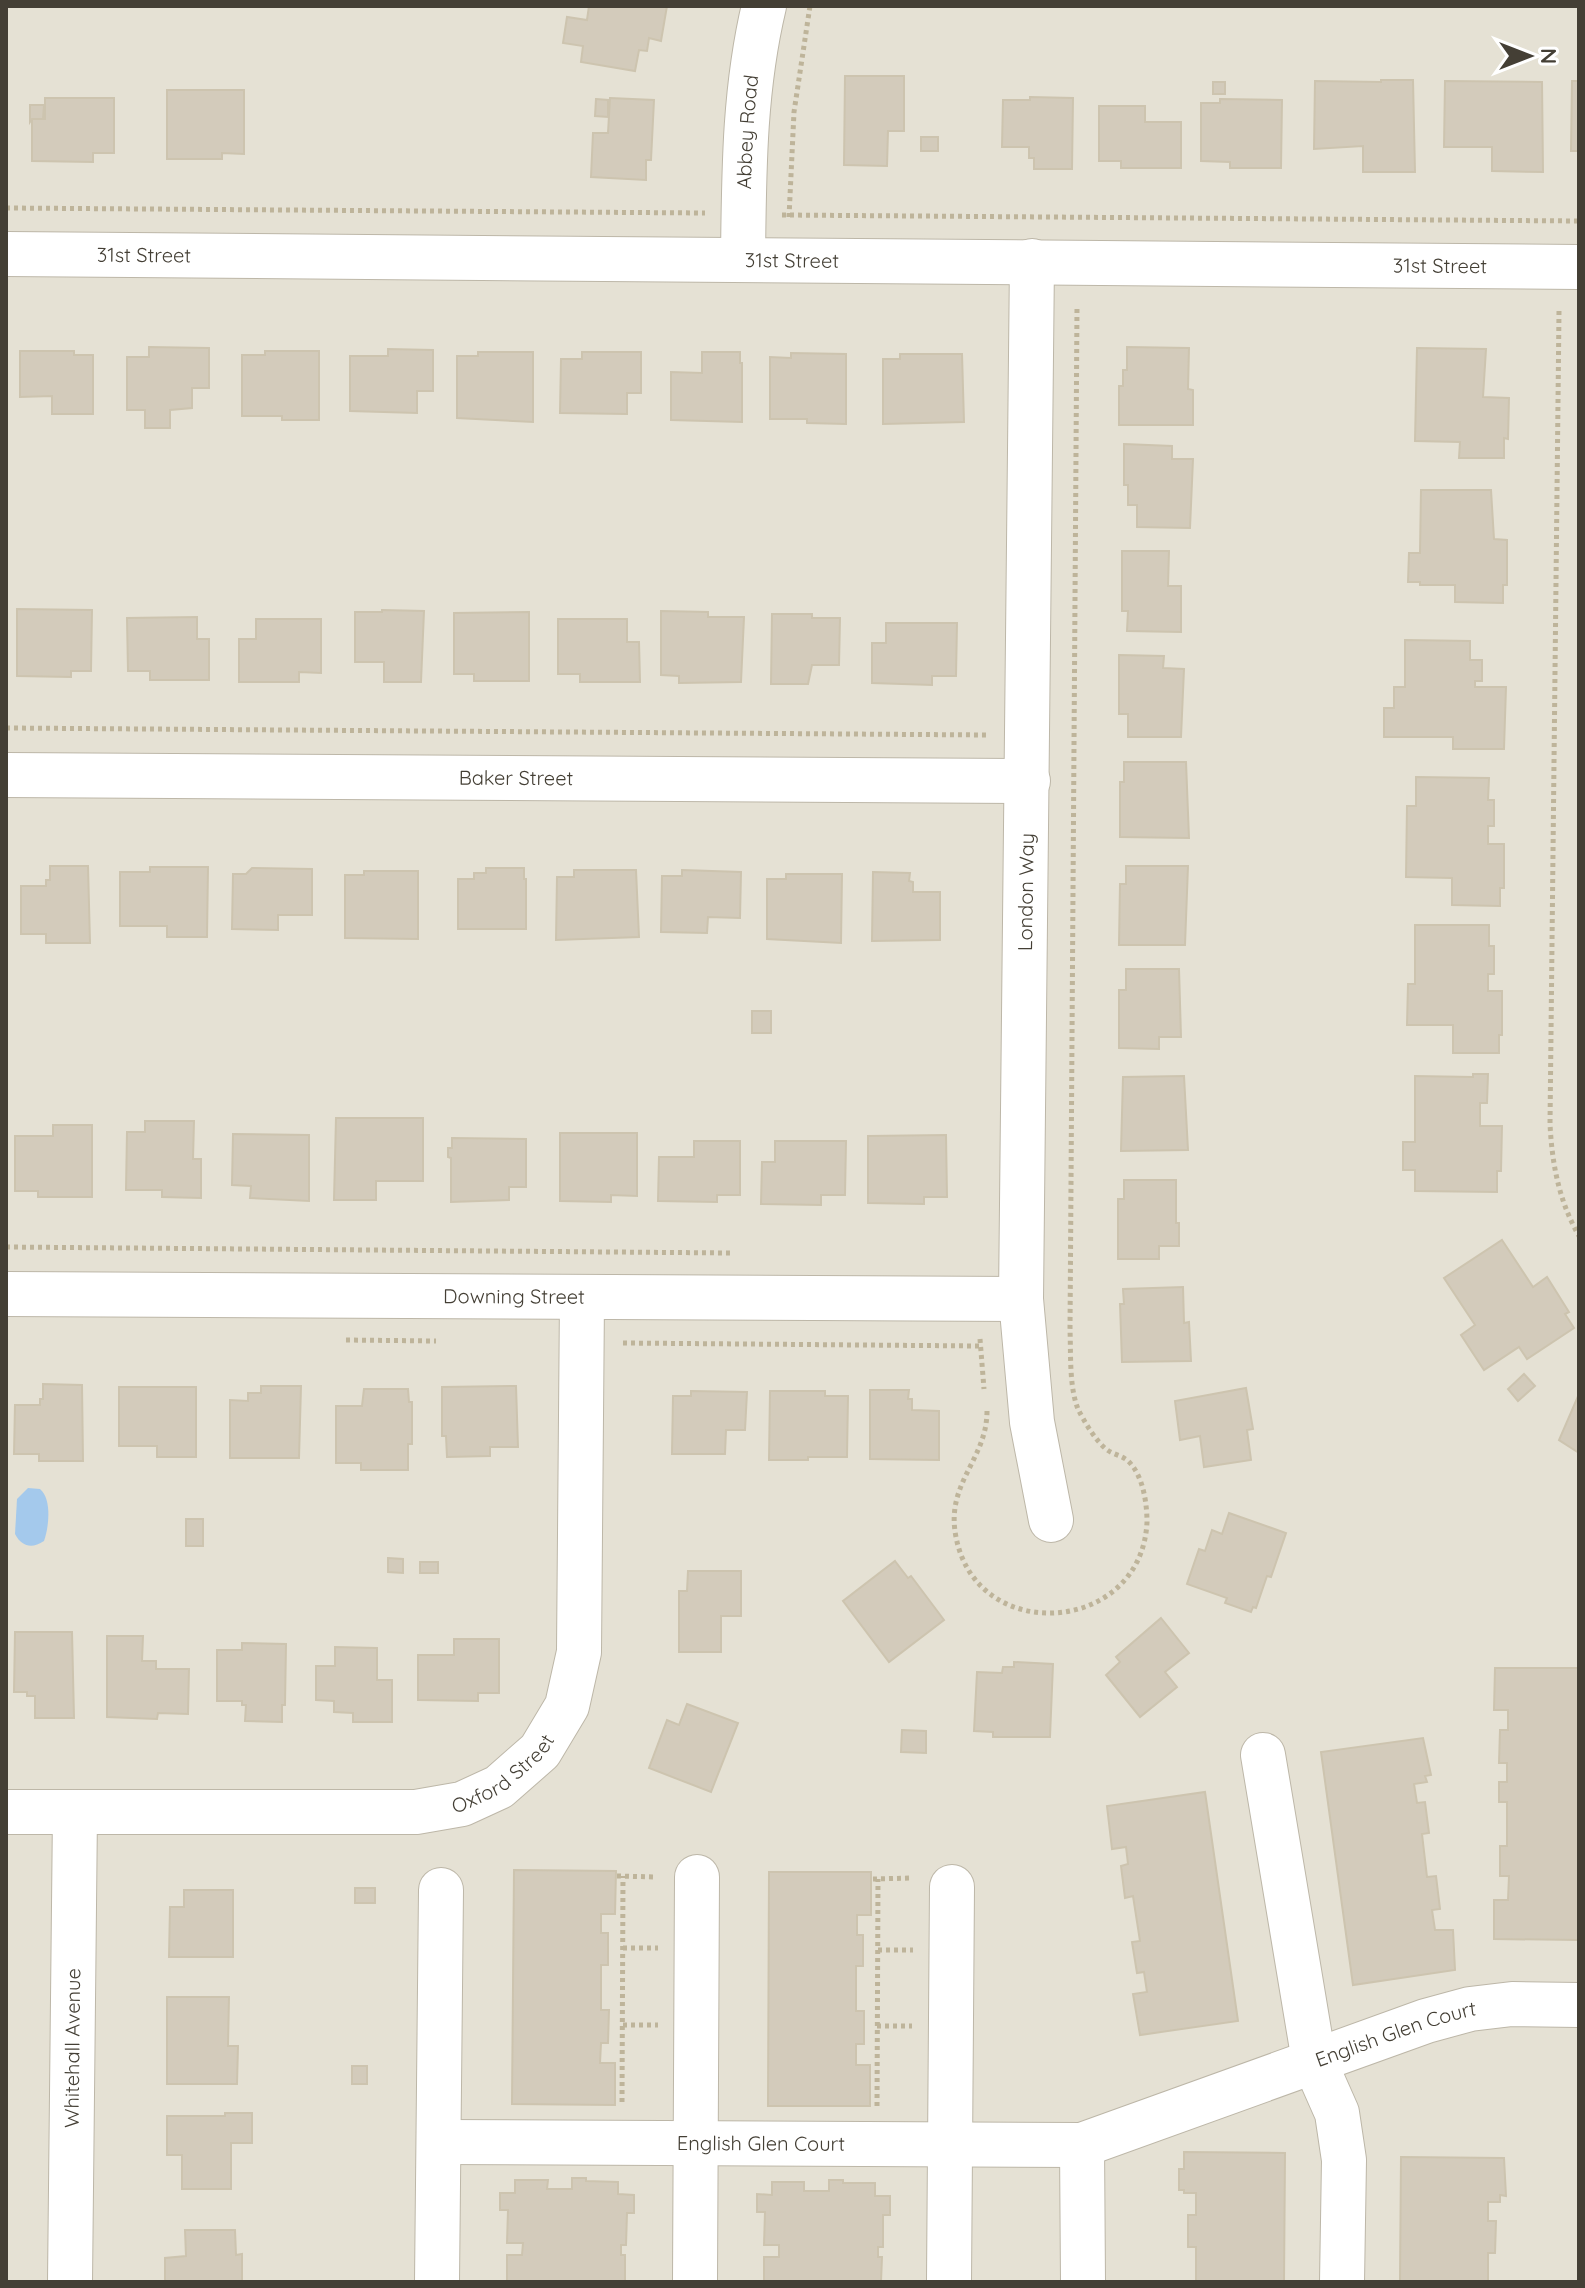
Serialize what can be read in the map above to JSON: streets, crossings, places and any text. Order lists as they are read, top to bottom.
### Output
{
  "streets": {
    "street": [
      "Abbey Road",
      "31st Street",
      "Baker Street",
      "London Way",
      "Downing Street",
      "Oxford Street",
      "English Glen Court",
      "Whitehall Avenue"
    ]
  },
  "crossings": [
    ["Abbey Road", "31st Street"],
    ["31st Street", "London Way"],
    ["Baker Street", "London Way"],
    ["London Way", "Downing Street"],
    ["Downing Street", "Oxford Street"],
    ["Oxford Street", "Whitehall Avenue"]
  ],
  "north": "right"
}
